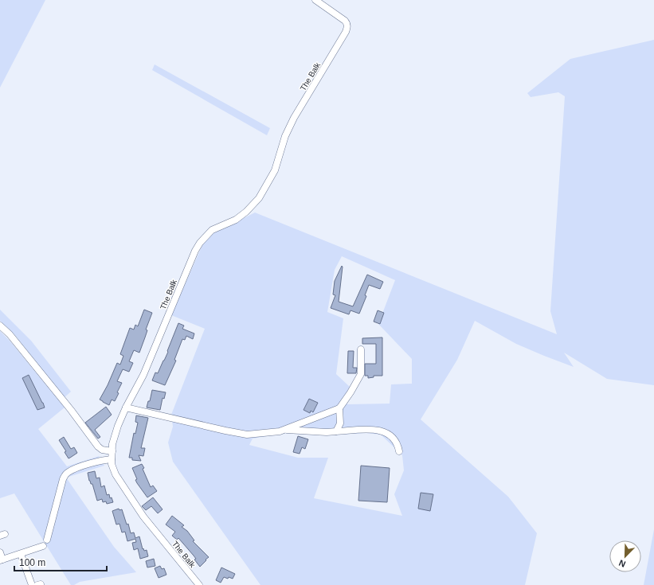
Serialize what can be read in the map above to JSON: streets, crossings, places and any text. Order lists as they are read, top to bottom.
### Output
{
  "streets": {
    "street": ["The Balk"]
  },
  "scale_bar": "100 m",
  "north": "bottom left"
}
